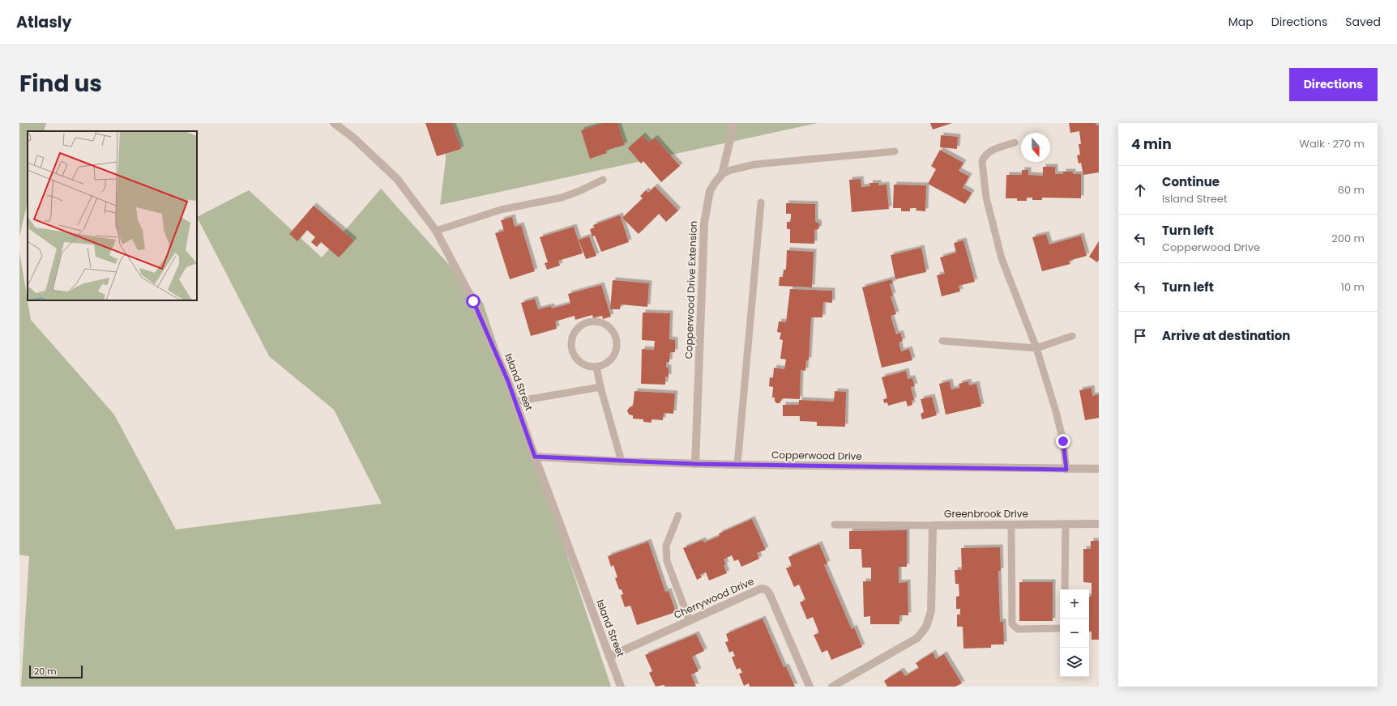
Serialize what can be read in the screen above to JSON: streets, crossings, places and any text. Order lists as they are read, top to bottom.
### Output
{
  "streets": {
    "street": [
      "Copperwood Drive Extension",
      "Island Street",
      "Copperwood Drive",
      "Greenbrook Drive",
      "Cherrywood Drive"
    ]
  },
  "crossings": [
    ["Copperwood Drive Extension", "Copperwood Drive"],
    ["Island Street", "Copperwood Drive"],
    ["Island Street", "Cherrywood Drive"]
  ],
  "scale_bar": "20 m",
  "north": "bottom",
  "page": {
    "header": "Atlasly",
    "nav": ["Map", "Directions", "Saved"],
    "title": "Find us",
    "buttons": "Directions",
    "heading": ["4 min", "Walk · 270 m"],
    "list": [
      ["Continue", "Island Street", "60 m"],
      ["Turn left", "Copperwood Drive", "200 m"],
      ["Turn left", "10 m"],
      "Arrive at destination"
    ],
    "map_buttons": ["+", "−"],
    "scale": "20 m"
  }
}
